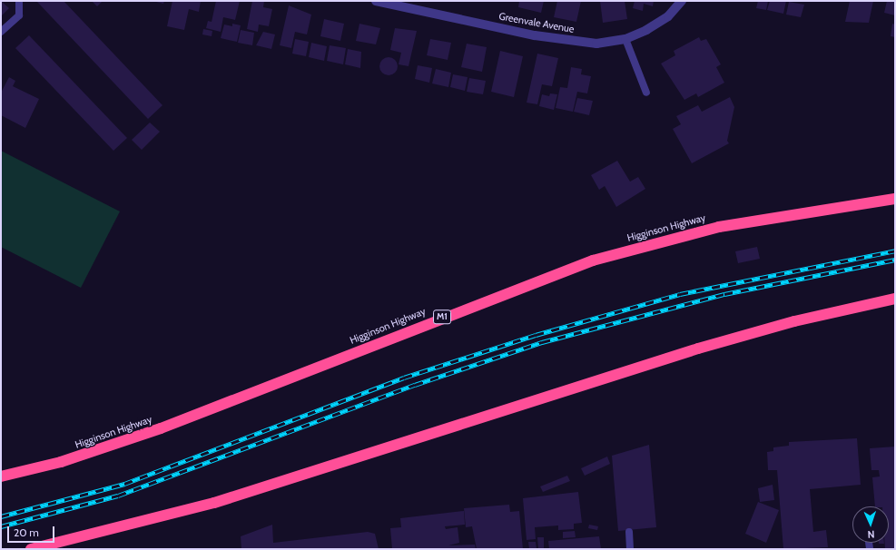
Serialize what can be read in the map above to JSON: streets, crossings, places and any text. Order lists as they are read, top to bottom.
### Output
{
  "streets": {
    "highway": ["Higginson Highway", "M1"],
    "street": ["Greenvale Avenue"]
  },
  "scale_bar": "20 m",
  "north": "bottom"
}
